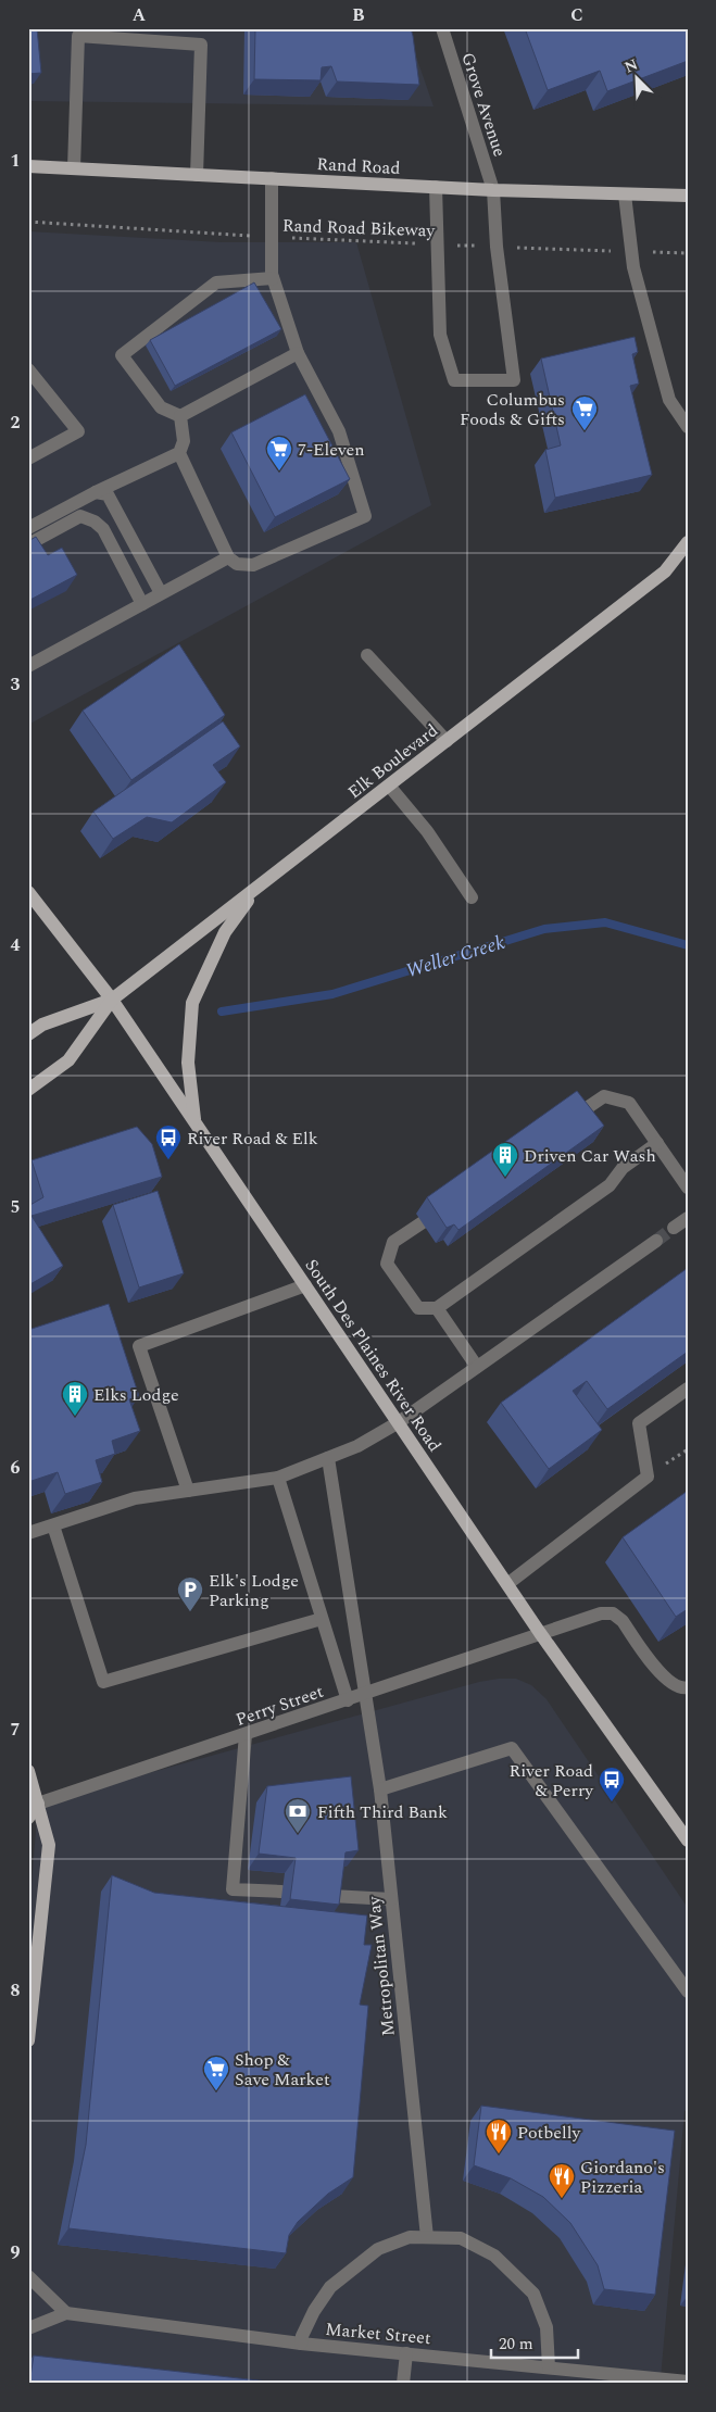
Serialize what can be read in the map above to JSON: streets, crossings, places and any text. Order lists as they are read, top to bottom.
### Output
{
  "streets": {
    "main road": ["Rand Road", "Elk Boulevard", "South Des Plaines River Road"],
    "street": [
      "Grove Avenue",
      "Perry Street",
      "Metropolitan Way",
      "Market Street"
    ],
    "path": ["Rand Road Bikeway"]
  },
  "crossings": [
    ["Grove Avenue", "Rand Road"],
    ["Grove Avenue", "Rand Road Bikeway"],
    ["Elk Boulevard", "South Des Plaines River Road"],
    ["South Des Plaines River Road", "Perry Street"],
    ["Perry Street", "Metropolitan Way"]
  ],
  "water": ["Weller Creek"],
  "places": {
    "supermarket": ["Columbus Foods & Gifts", "7-Eleven", "Shop & Save Market"],
    "bus stop": ["River Road & Elk", "River Road & Perry"],
    "building": ["Driven Car Wash", "Elks Lodge"],
    "parking": ["Elk's Lodge Parking"],
    "bank": ["Fifth Third Bank"],
    "restaurant": ["Potbelly", "Giordano's Pizzeria"]
  },
  "scale_bar": "20 m",
  "north": "top left",
  "grid": {
    "columns": ["A", "B", "C"],
    "rows": [
      "1",
      "2",
      "3",
      "4",
      "5",
      "6",
      "7",
      "8",
      "9"
    ]
  }
}
